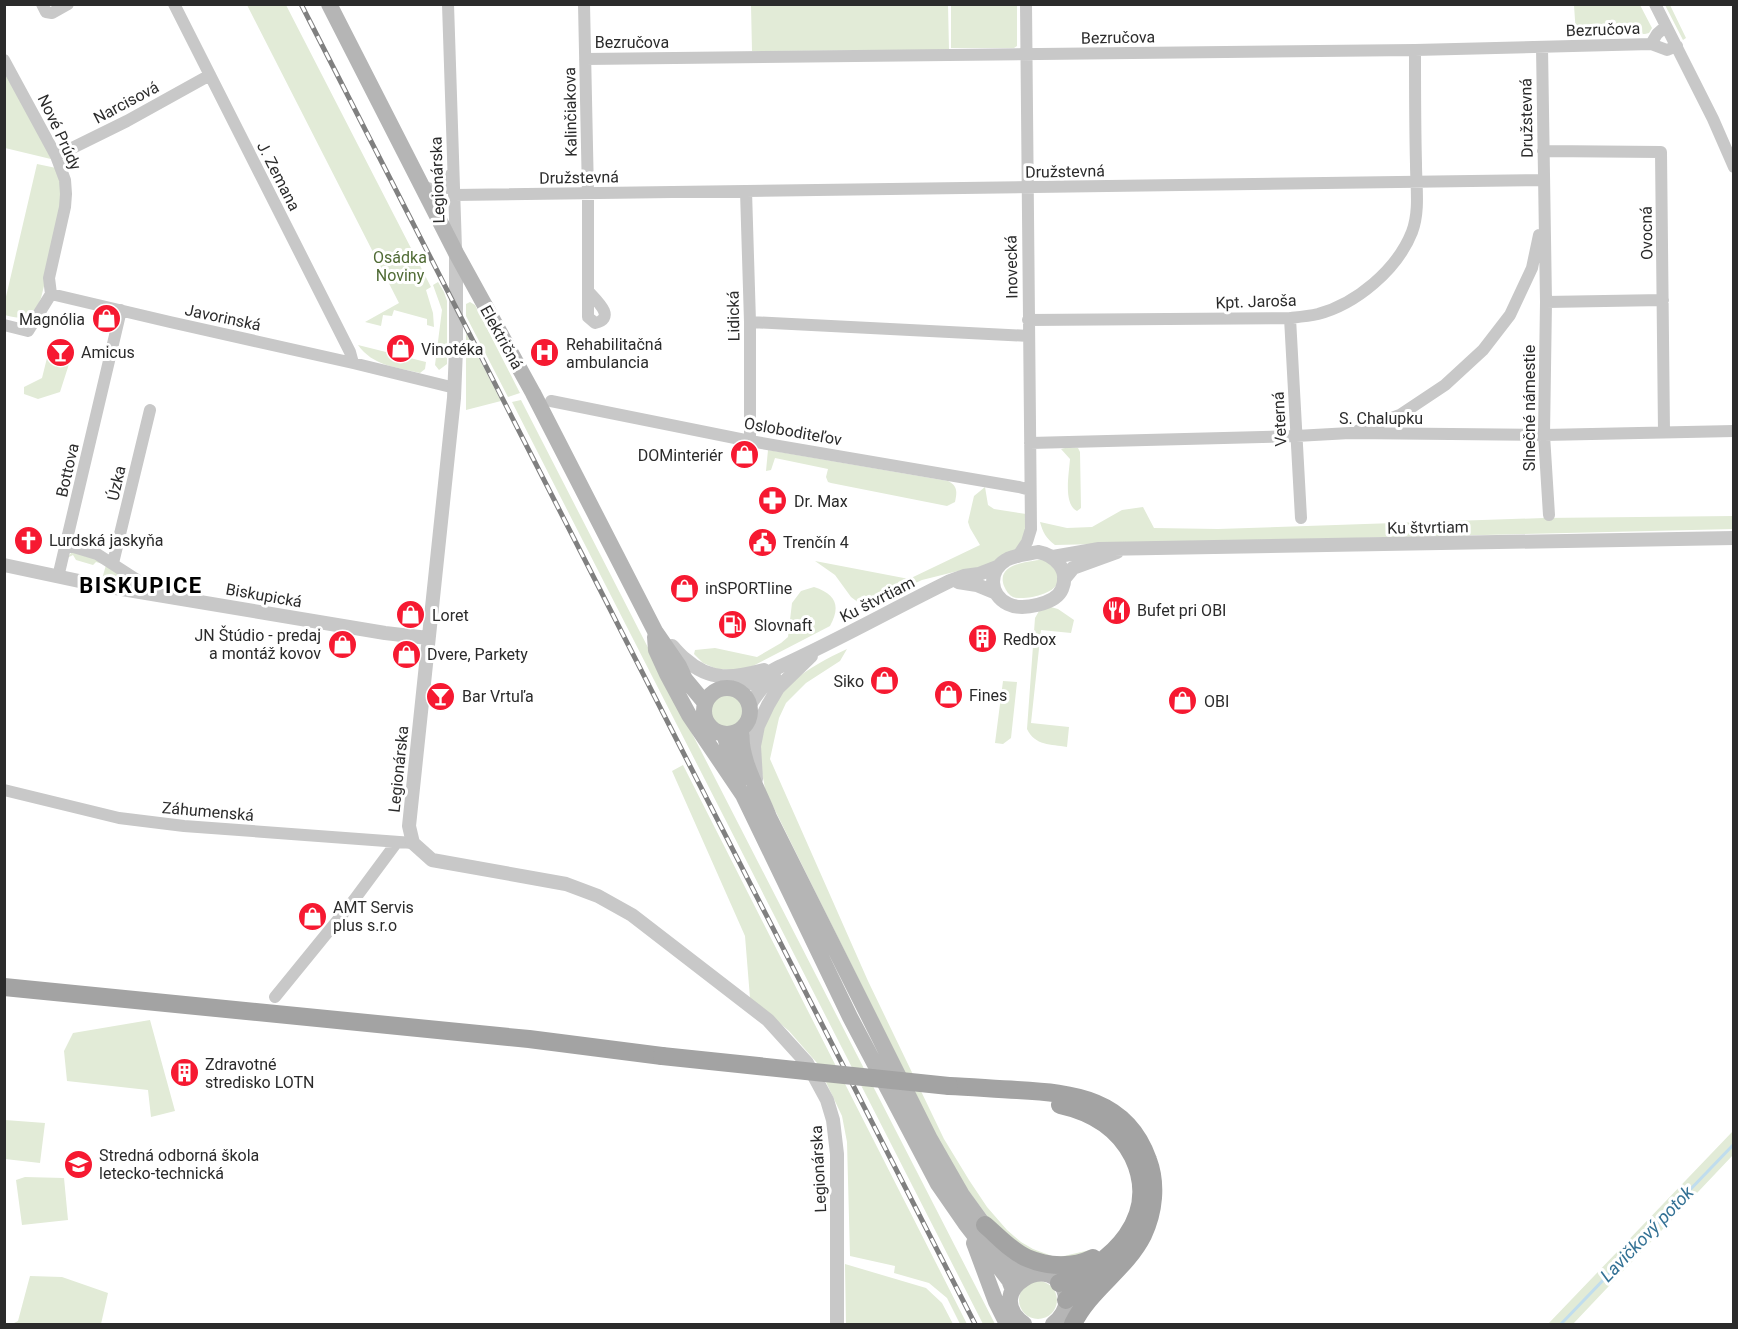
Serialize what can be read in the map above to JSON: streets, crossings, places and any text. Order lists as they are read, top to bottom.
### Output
{
  "streets": {
    "main road": ["Električná"],
    "street": [
      "Bezručova",
      "Narcisová",
      "Kalinčiakova",
      "Družstevná",
      "Nové Prúdy",
      "J. Zemana",
      "Legionárska",
      "Ovocná",
      "Inovecká",
      "Kpt. Jaroša",
      "Lidická",
      "Javorinská",
      "Slnečné námestie",
      "S. Chalupku",
      "Veterná",
      "Osloboditeľov",
      "Bottova",
      "Úzka",
      "Ku štvrtiam",
      "Biskupická",
      "Záhumenská"
    ]
  },
  "crossings": [
    ["Bezručova", "Kalinčiakova"],
    ["Bezručova", "Družstevná"],
    ["Bezručova", "Inovecká"],
    ["Bezručova", "Kpt. Jaroša"],
    ["Narcisová", "Nové Prúdy"],
    ["Narcisová", "J. Zemana"],
    ["Kalinčiakova", "Družstevná"],
    ["Družstevná", "Legionárska"],
    ["Družstevná", "Ovocná"],
    ["Družstevná", "Inovecká"],
    ["Družstevná", "Kpt. Jaroša"],
    ["Družstevná", "Lidická"],
    ["Družstevná", "Slnečné námestie"],
    ["Nové Prúdy", "Javorinská"],
    ["J. Zemana", "Javorinská"],
    ["Legionárska", "Javorinská"],
    ["Legionárska", "Električná"],
    ["Legionárska", "Biskupická"],
    ["Legionárska", "Záhumenská"],
    ["Ovocná", "S. Chalupku"],
    ["Inovecká", "Kpt. Jaroša"],
    ["Inovecká", "S. Chalupku"],
    ["Inovecká", "Osloboditeľov"],
    ["Inovecká", "Ku štvrtiam"],
    ["Kpt. Jaroša", "Veterná"],
    ["Lidická", "Osloboditeľov"],
    ["Javorinská", "Bottova"],
    ["Električná", "Ku štvrtiam"],
    ["Slnečné námestie", "S. Chalupku"],
    ["S. Chalupku", "Veterná"]
  ],
  "districts": ["BISKUPICE"],
  "water": ["Lavičkový potok"],
  "parks": ["Osádka Noviny"],
  "places": {
    "shop": [
      "Magnólia",
      "Vinotéka",
      "DOMinteriér",
      "inSPORTline",
      "Loret",
      "JN Štúdio - predaj a montáž kovov",
      "Dvere, Parkety",
      "Siko",
      "Fines",
      "OBI",
      "AMT Servis plus s.r.o"
    ],
    "bar": ["Amicus", "Bar Vrtuľa"],
    "hospital": ["Rehabilitačná ambulancia"],
    "pharmacy": ["Dr. Max"],
    "church": ["Lurdská jaskyňa"],
    "public building": ["Trenčín 4"],
    "restaurant": ["Bufet pri OBI"],
    "fuel station": ["Slovnaft"],
    "building": ["Redbox", "Zdravotné stredisko LOTN"],
    "school or university": ["Stredná odborná škola letecko-technická"]
  }
}
